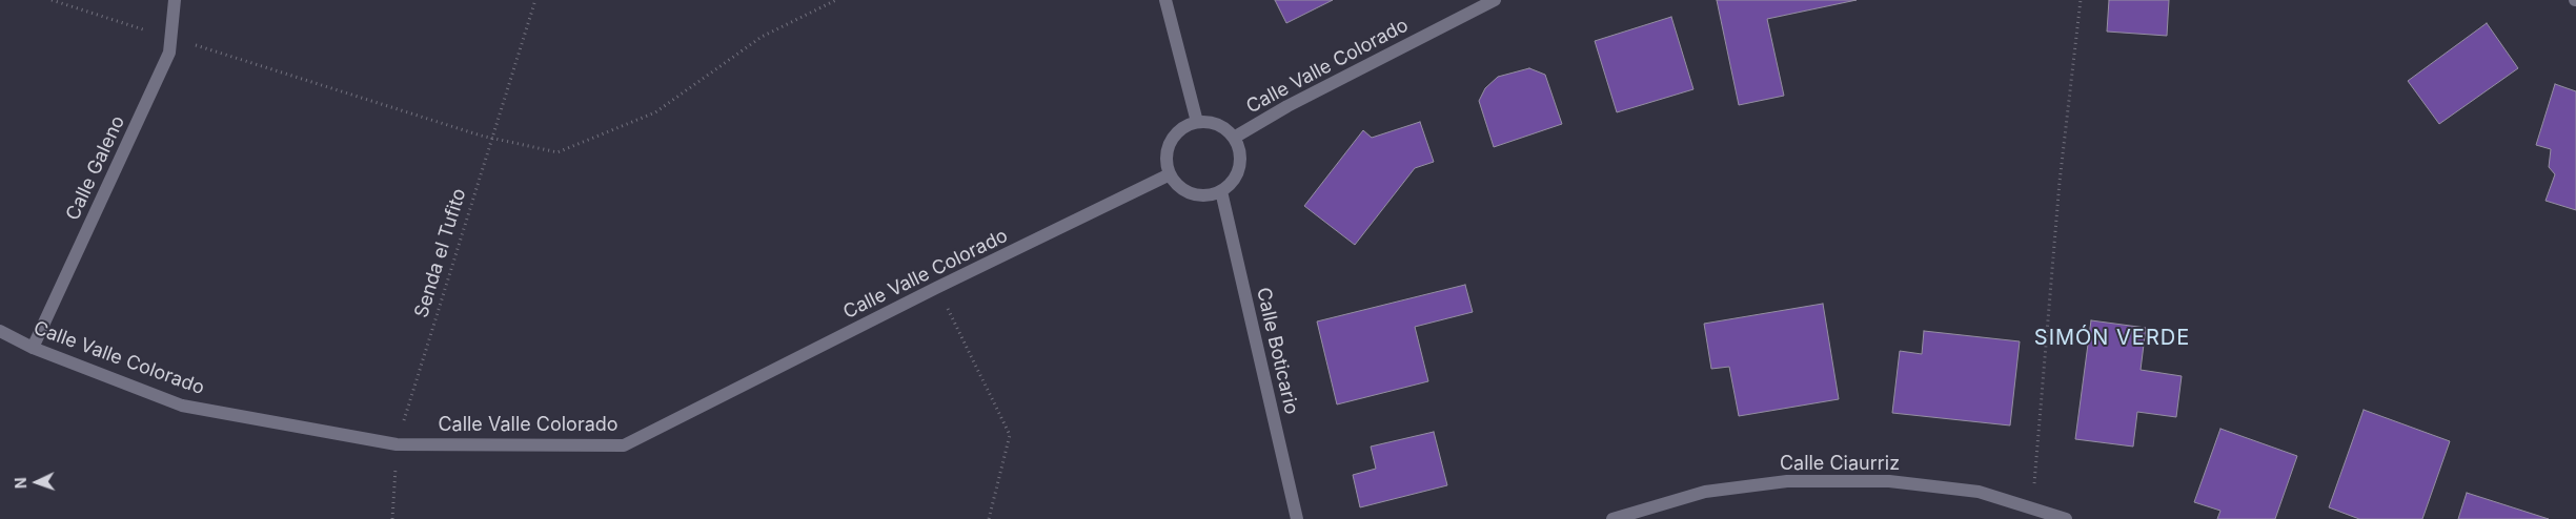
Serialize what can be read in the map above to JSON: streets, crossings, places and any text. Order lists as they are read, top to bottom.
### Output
{
  "streets": {
    "street": [
      "Calle Valle Colorado",
      "Calle Galeno",
      "Calle Boticario",
      "Calle Ciaurriz"
    ],
    "path": ["Senda el Tufito"]
  },
  "crossings": [
    ["Calle Valle Colorado", "Calle Galeno"],
    ["Calle Valle Colorado", "Senda el Tufito"],
    ["Calle Valle Colorado", "Calle Boticario"]
  ],
  "districts": ["SIMÓN VERDE"],
  "north": "left"
}
